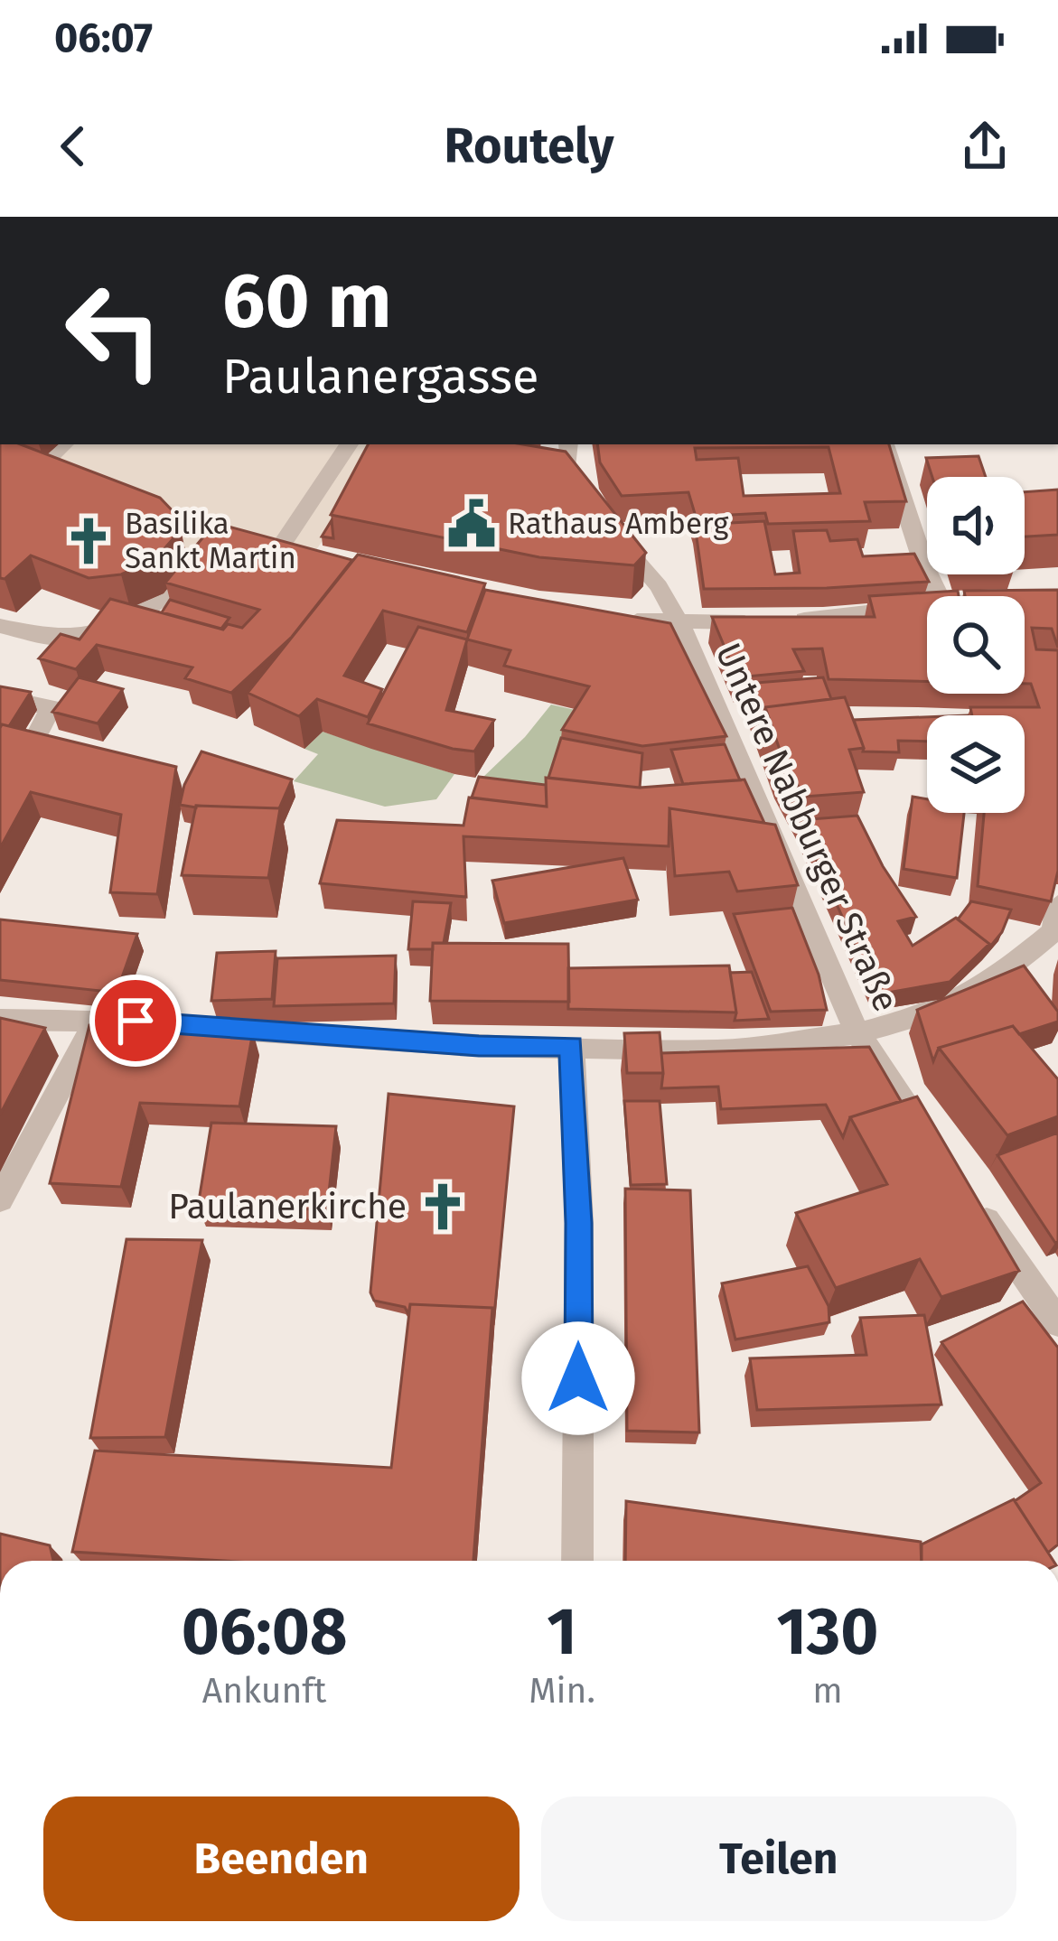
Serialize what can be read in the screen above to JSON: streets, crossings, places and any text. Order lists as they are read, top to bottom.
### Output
{
  "streets": {
    "street": ["Untere Nabburger Straße"]
  },
  "places": {
    "public building": ["Rathaus Amberg"],
    "church": ["Basilika Sankt Martin", "Paulanerkirche"]
  },
  "page": {
    "status": "06:07",
    "header": "Routely",
    "turn": ["60 m", "Paulanergasse"],
    "eta": [
      "06:08",
      "Ankunft",
      "1",
      "Min.",
      "130",
      "m"
    ],
    "buttons": ["Beenden", "Teilen"]
  }
}
